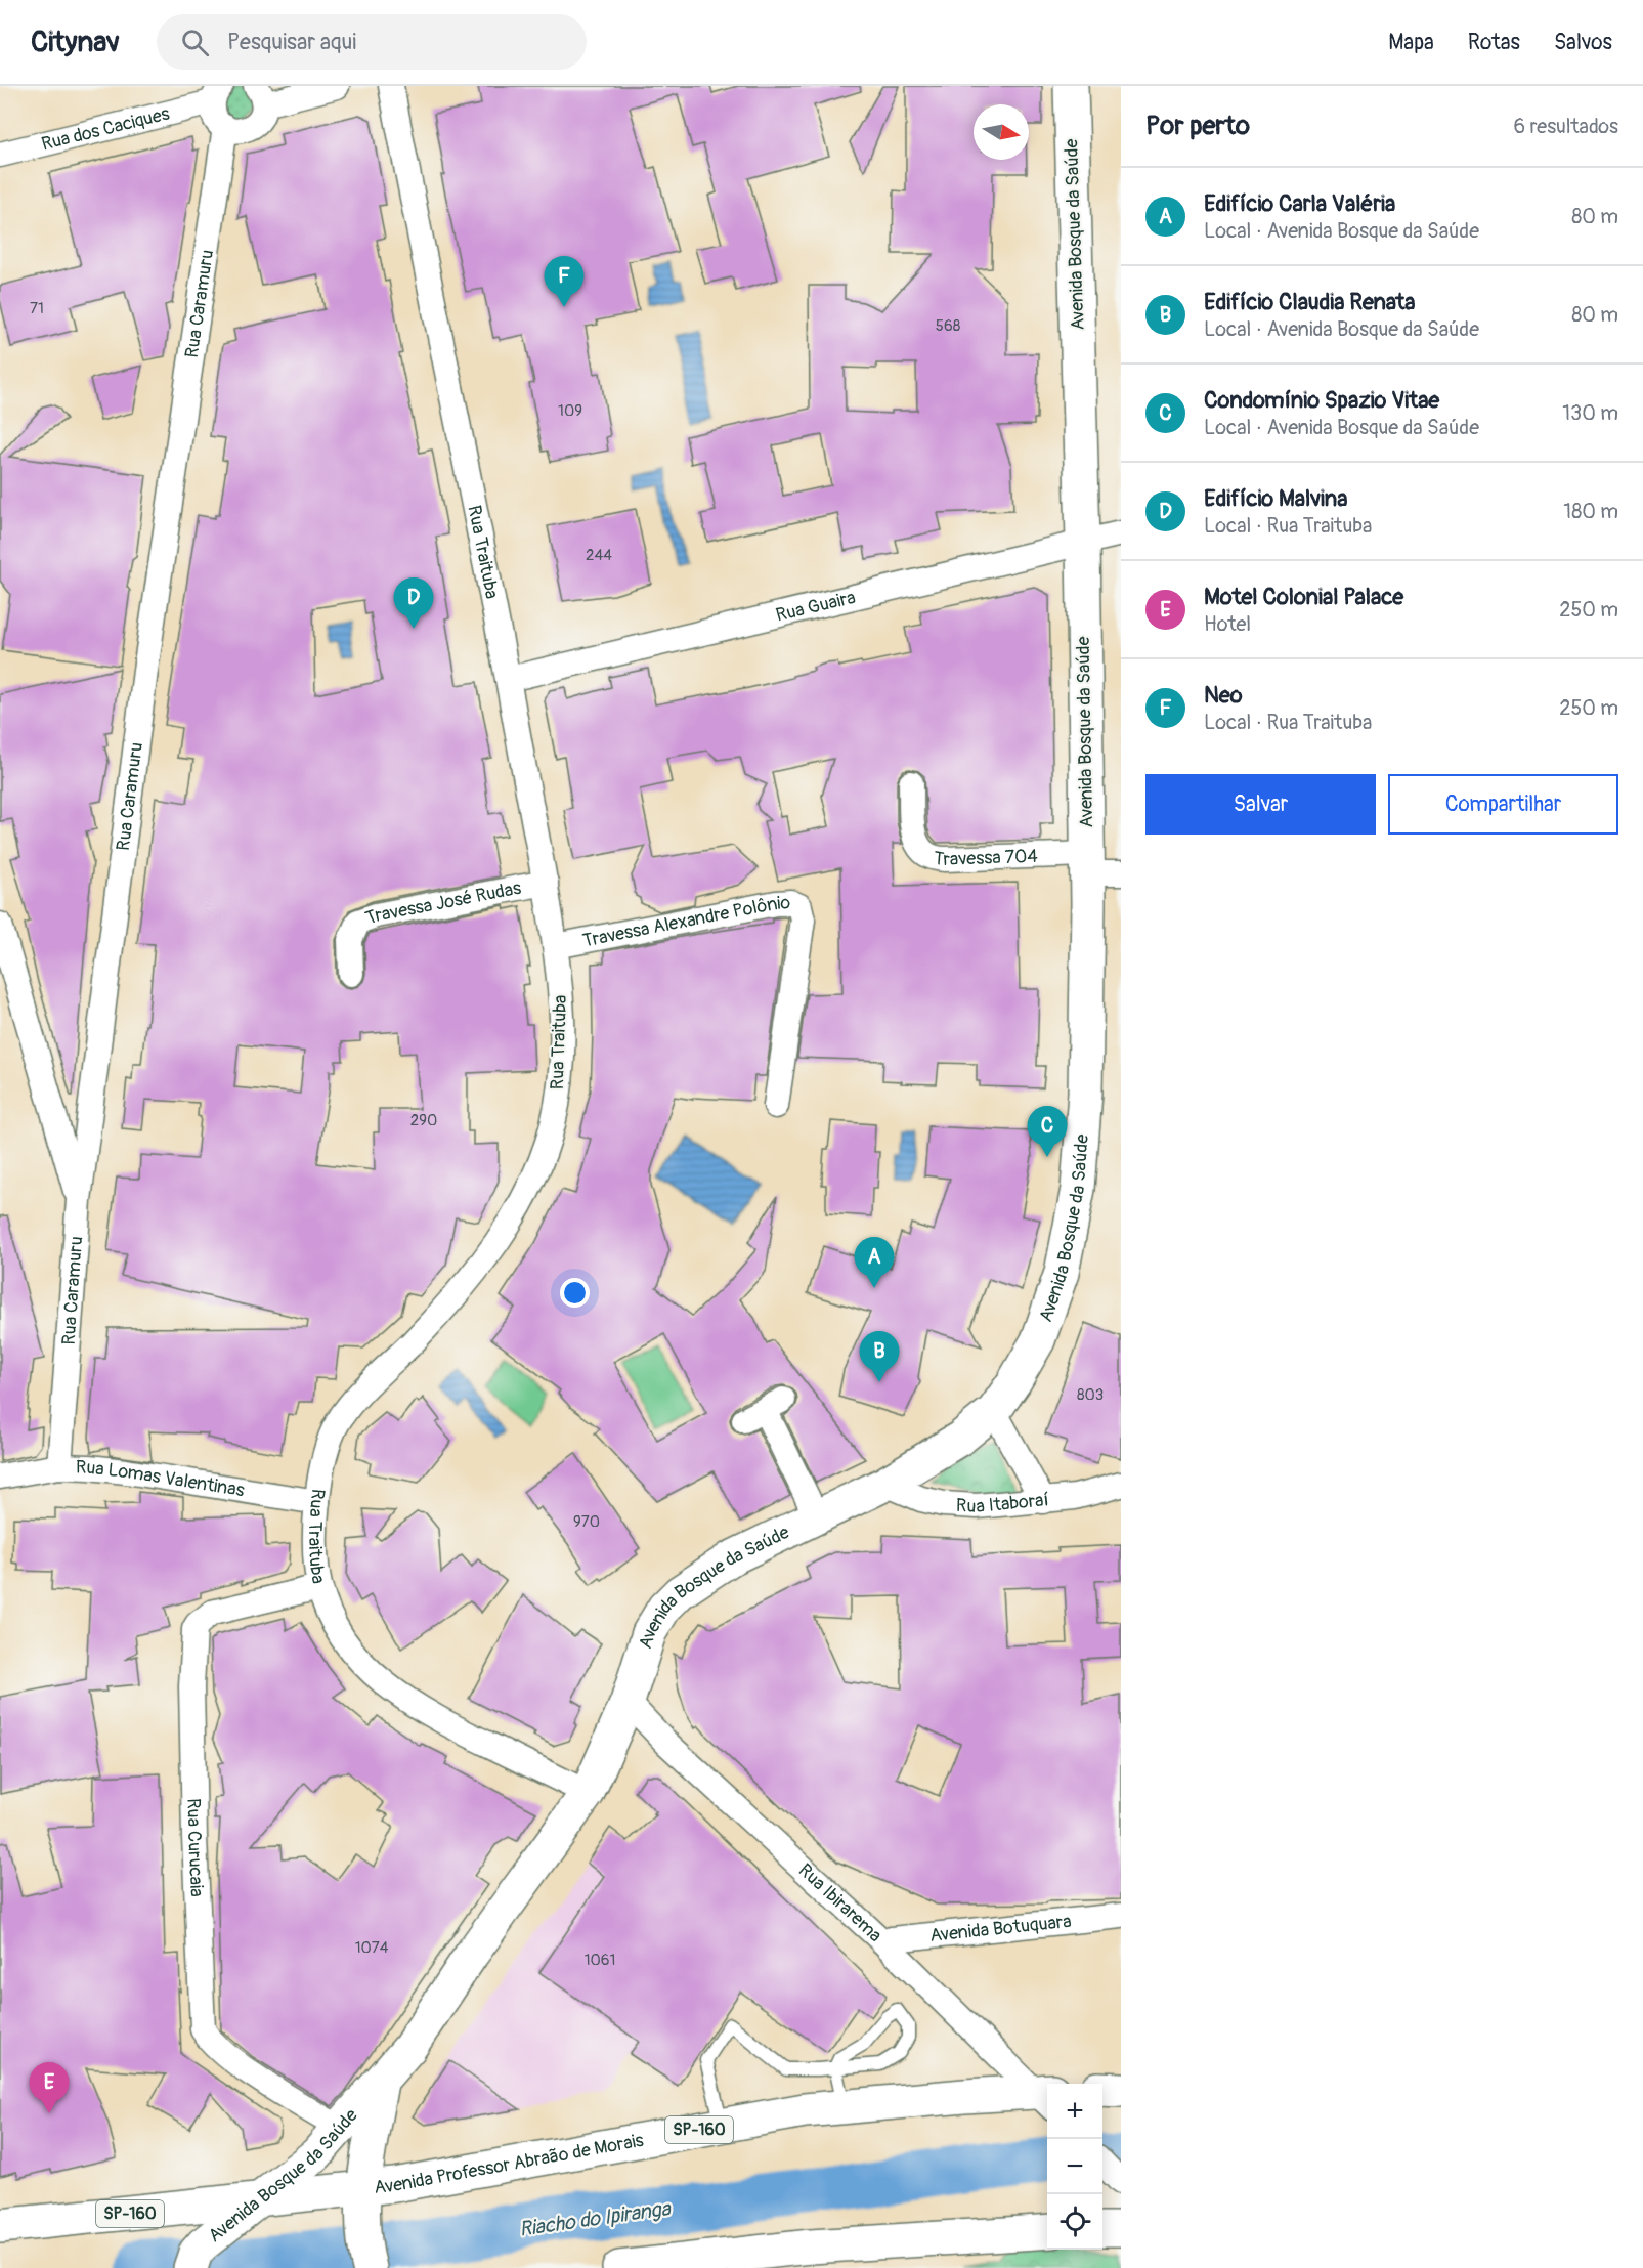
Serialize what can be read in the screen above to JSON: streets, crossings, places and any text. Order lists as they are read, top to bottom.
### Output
{
  "streets": {
    "street": [
      "Rua dos Caciques",
      "Avenida Bosque da Saúde",
      "Rua Caramuru",
      "Rua Traituba",
      "Rua Guaira",
      "Travessa 704",
      "Travessa José Rudas",
      "Travessa Alexandre Polônio",
      "Rua Lomas Valentinas",
      "Rua Itaboraí",
      "Rua Curucaia",
      "Rua Ibirarema",
      "Avenida Botuquara",
      "SP-160",
      "Avenida Professor Abraão de Morais"
    ]
  },
  "crossings": [
    ["Avenida Bosque da Saúde", "Rua Traituba"],
    ["Avenida Bosque da Saúde", "Rua Guaira"],
    ["Avenida Bosque da Saúde", "Travessa 704"],
    ["Avenida Bosque da Saúde", "Rua Itaboraí"],
    ["Avenida Bosque da Saúde", "Rua Curucaia"],
    ["Avenida Bosque da Saúde", "Rua Ibirarema"],
    ["Avenida Bosque da Saúde", "Avenida Professor Abraão de Morais"],
    ["Rua Caramuru", "Rua Lomas Valentinas"],
    ["Rua Traituba", "Rua Guaira"],
    ["Rua Traituba", "Travessa José Rudas"],
    ["Rua Traituba", "Travessa Alexandre Polônio"],
    ["Rua Traituba", "Rua Lomas Valentinas"],
    ["Rua Traituba", "Rua Curucaia"],
    ["Rua Ibirarema", "Avenida Botuquara"],
    ["Rua Ibirarema", "Avenida Professor Abraão de Morais"]
  ],
  "water": ["Riacho do Ipiranga"],
  "house_numbers": [
    "71",
    "568",
    "109",
    "244",
    "290",
    "803",
    "970",
    "1074",
    "1061"
  ],
  "north": "right",
  "page": {
    "header": "Citynav",
    "search": "Pesquisar aqui",
    "nav": ["Mapa", "Rotas", "Salvos"],
    "heading": ["Por perto", "6 resultados"],
    "list": [
      {
        "mark": "A",
        "name": "Edifício Carla Valéria",
        "note": "Local · Avenida Bosque da Saúde",
        "value": "80 m"
      },
      {
        "mark": "B",
        "name": "Edifício Claudia Renata",
        "note": "Local · Avenida Bosque da Saúde",
        "value": "80 m"
      },
      {
        "mark": "C",
        "name": "Condomínio Spazio Vitae",
        "note": "Local · Avenida Bosque da Saúde",
        "value": "130 m"
      },
      {
        "mark": "D",
        "name": "Edifício Malvina",
        "note": "Local · Rua Traituba",
        "value": "180 m"
      },
      {
        "mark": "E",
        "name": "Motel Colonial Palace",
        "note": "Hotel",
        "value": "250 m"
      },
      {
        "mark": "F",
        "name": "Neo",
        "note": "Local · Rua Traituba",
        "value": "250 m"
      }
    ],
    "pins": [
      "F",
      "D",
      "C",
      "A",
      "B",
      "E"
    ],
    "buttons": ["Salvar", "Compartilhar"],
    "map_buttons": ["+", "−"]
  }
}
